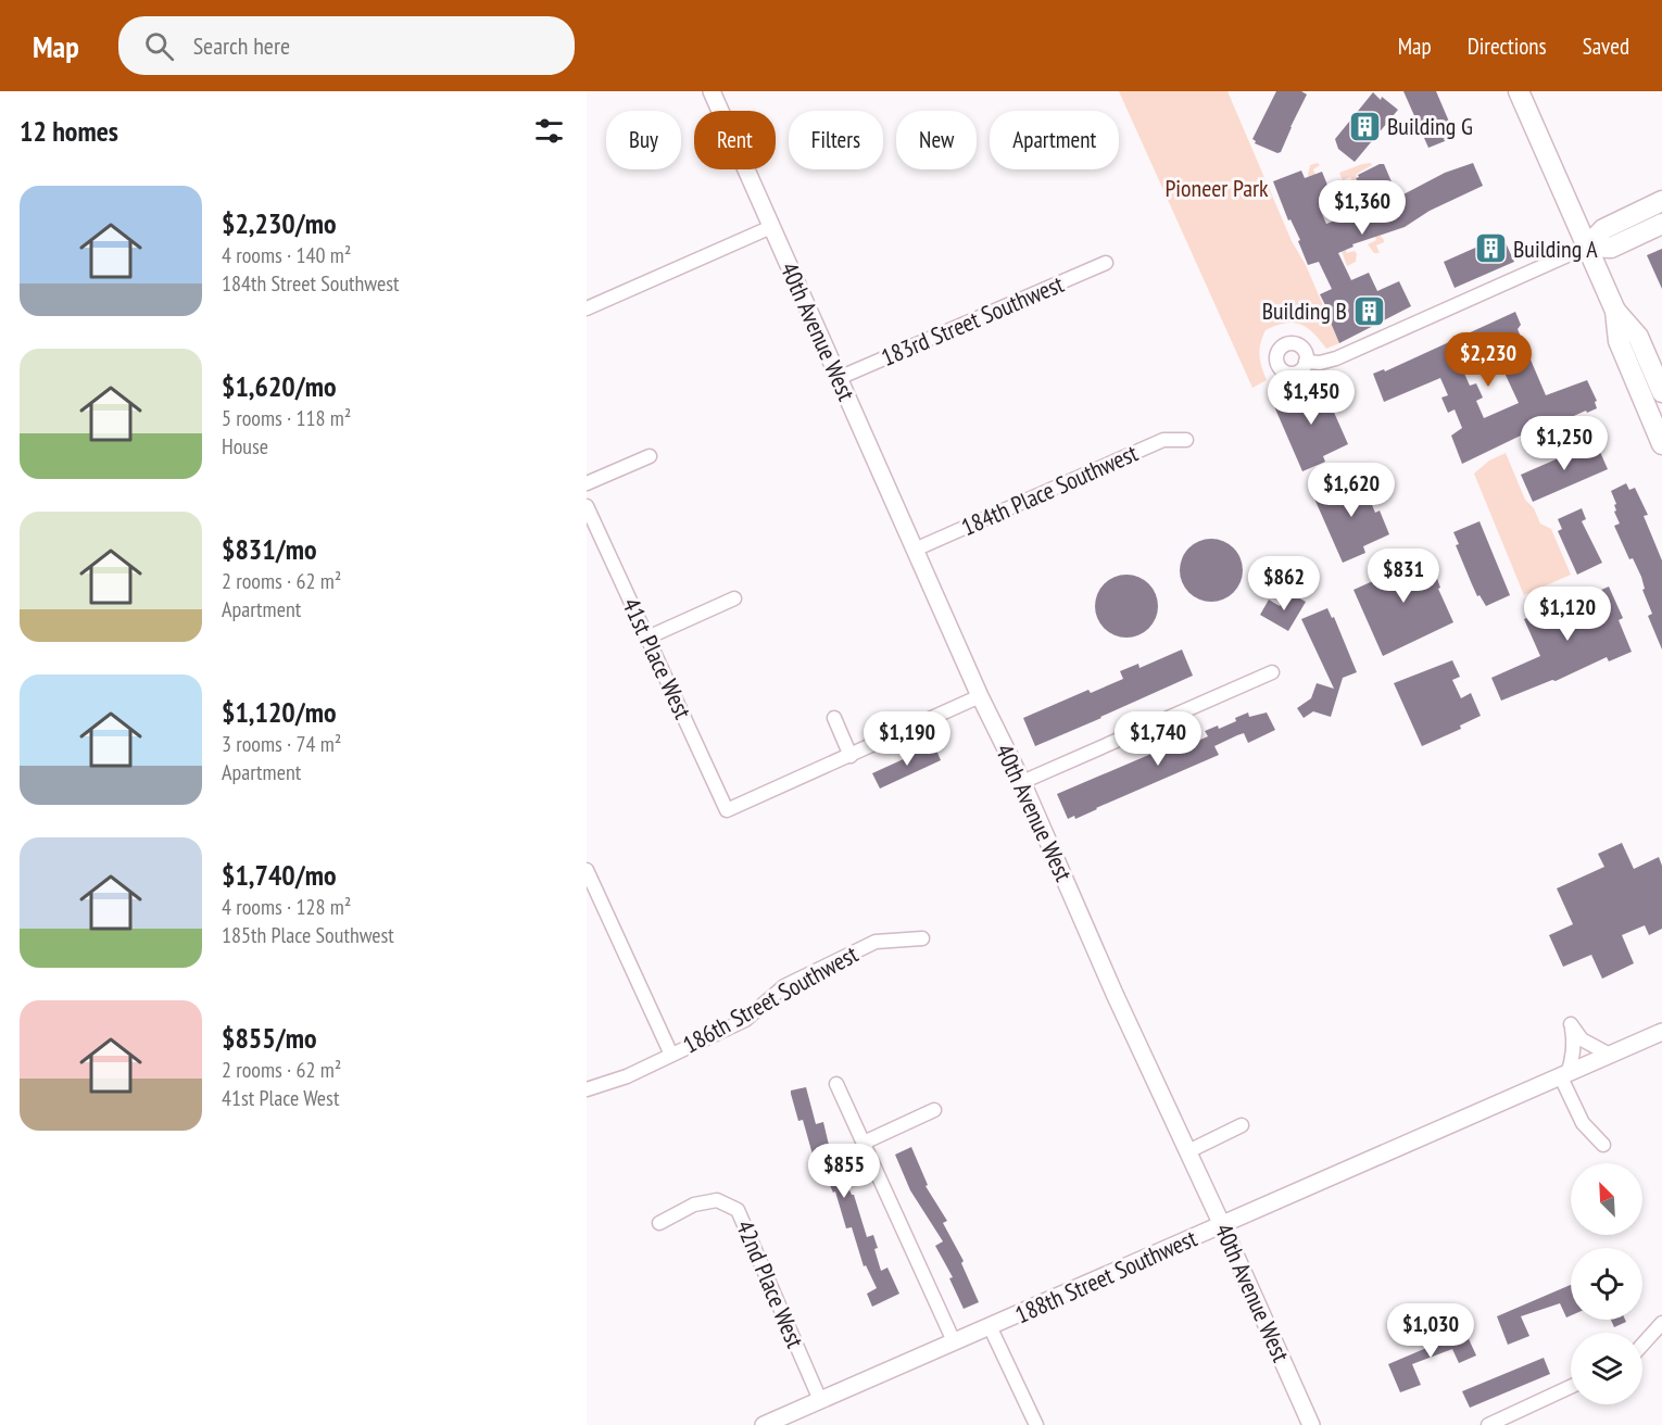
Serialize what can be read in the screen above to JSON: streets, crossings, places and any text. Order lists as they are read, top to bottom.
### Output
{
  "streets": {
    "street": [
      "183rd Street Southwest",
      "40th Avenue West",
      "184th Place Southwest",
      "41st Place West",
      "186th Street Southwest",
      "188th Street Southwest",
      "42nd Place West"
    ]
  },
  "crossings": [
    ["183rd Street Southwest", "40th Avenue West"],
    ["40th Avenue West", "184th Place Southwest"],
    ["40th Avenue West", "188th Street Southwest"],
    ["188th Street Southwest", "42nd Place West"]
  ],
  "parks": ["Pioneer Park"],
  "places": {
    "building": ["Building G", "Building A", "Building B"]
  },
  "north": "top left",
  "page": {
    "header": "Map",
    "search": "Search here",
    "nav": ["Map", "Directions", "Saved"],
    "heading": "12 homes",
    "chip": [
      "Buy",
      "Rent",
      "Filters",
      "New",
      "Apartment"
    ],
    "list": [
      {
        "name": "$2,230/mo",
        "note": "4 rooms · 140 m² · 184th Street Southwest"
      },
      {
        "name": "$1,620/mo",
        "note": "5 rooms · 118 m² · House"
      },
      {
        "name": "$831/mo",
        "note": "2 rooms · 62 m² · Apartment"
      },
      {
        "name": "$1,120/mo",
        "note": "3 rooms · 74 m² · Apartment"
      },
      {
        "name": "$1,740/mo",
        "note": "4 rooms · 128 m² · 185th Place Southwest"
      },
      {
        "name": "$855/mo",
        "note": "2 rooms · 62 m² · 41st Place West"
      }
    ],
    "price": [
      "$1,360",
      "$2,230",
      "$1,450",
      "$1,250",
      "$1,620",
      "$831",
      "$862",
      "$1,120",
      "$1,190",
      "$1,740",
      "$855",
      "$1,030"
    ]
  }
}
